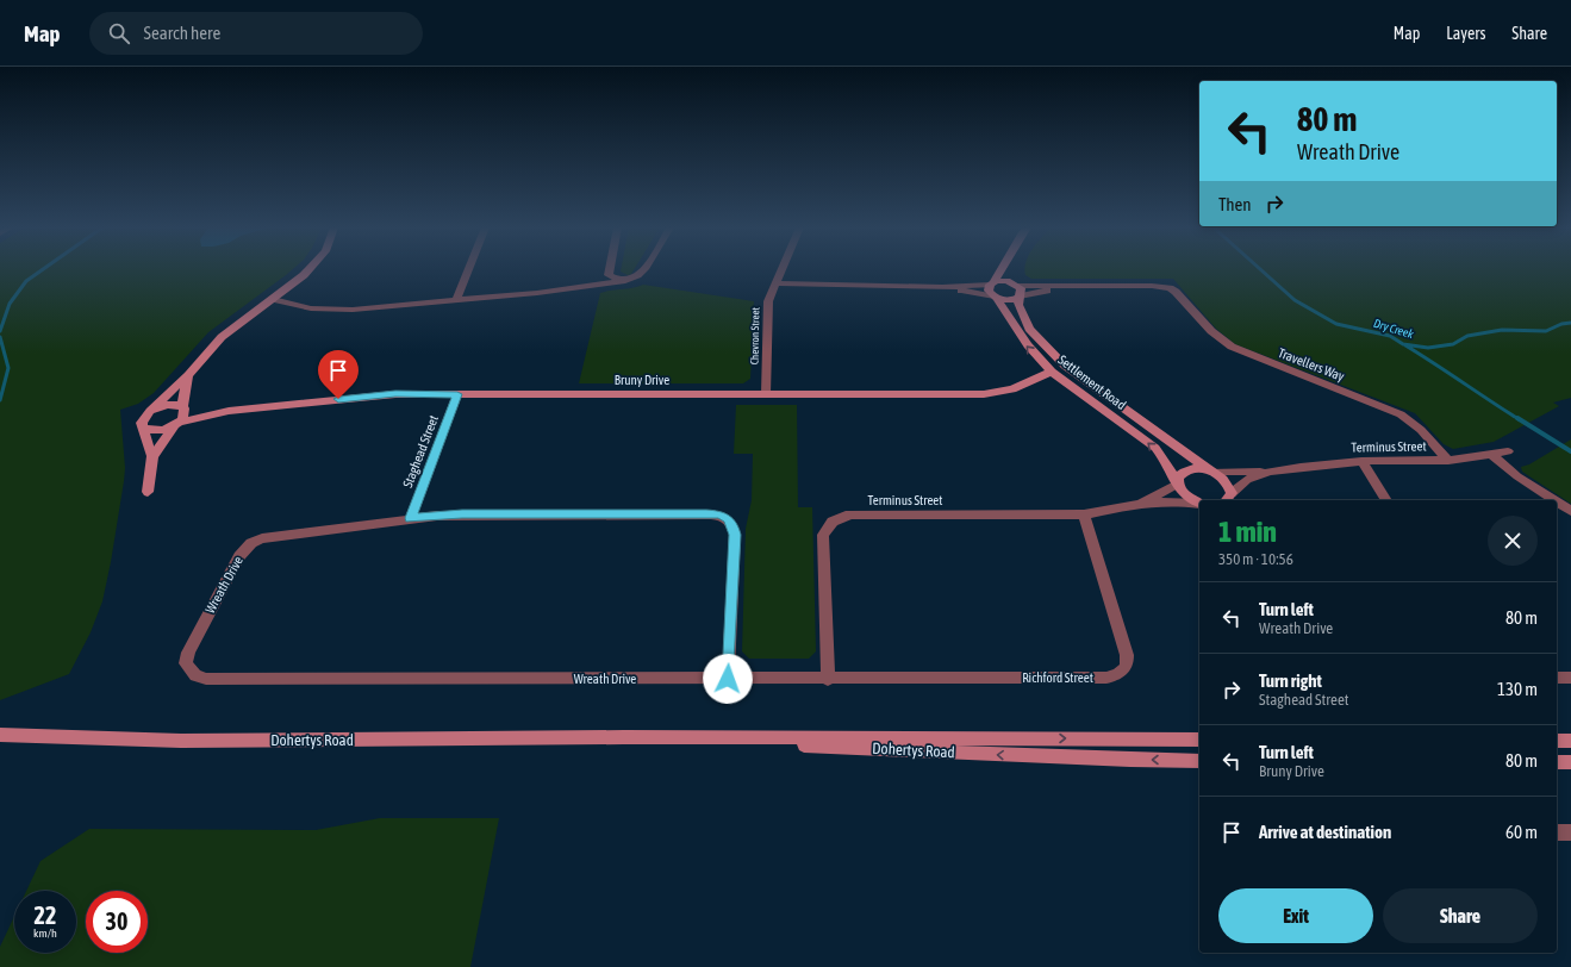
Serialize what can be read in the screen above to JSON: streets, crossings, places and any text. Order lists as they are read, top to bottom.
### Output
{
  "streets": {
    "street": [
      "Chevron Street",
      "Travellers Way",
      "Bruny Drive",
      "Settlement Road",
      "Terminus Street",
      "Staghead Street",
      "Wreath Drive",
      "Richford Street",
      "Dohertys Road"
    ]
  },
  "crossings": [
    ["Chevron Street", "Bruny Drive"],
    ["Travellers Way", "Terminus Street"],
    ["Bruny Drive", "Settlement Road"],
    ["Bruny Drive", "Staghead Street"],
    ["Settlement Road", "Terminus Street"],
    ["Terminus Street", "Wreath Drive"],
    ["Terminus Street", "Richford Street"],
    ["Staghead Street", "Wreath Drive"],
    ["Wreath Drive", "Richford Street"]
  ],
  "water": ["Dry Creek"],
  "page": {
    "header": "Map",
    "search": "Search here",
    "nav": ["Map", "Layers", "Share"],
    "turn": ["80 m", "Wreath Drive"],
    "then": "Then",
    "heading": ["1 min", "350 m · 10:56"],
    "list": [
      {
        "name": "Turn left",
        "note": "Wreath Drive",
        "value": "80 m"
      },
      {
        "name": "Turn right",
        "note": "Staghead Street",
        "value": "130 m"
      },
      {
        "name": "Turn left",
        "note": "Bruny Drive",
        "value": "80 m"
      },
      {
        "name": "Arrive at destination",
        "value": "60 m"
      }
    ],
    "buttons": ["Exit", "Share"],
    "speed": "22 km/h",
    "limit": "30"
  }
}
